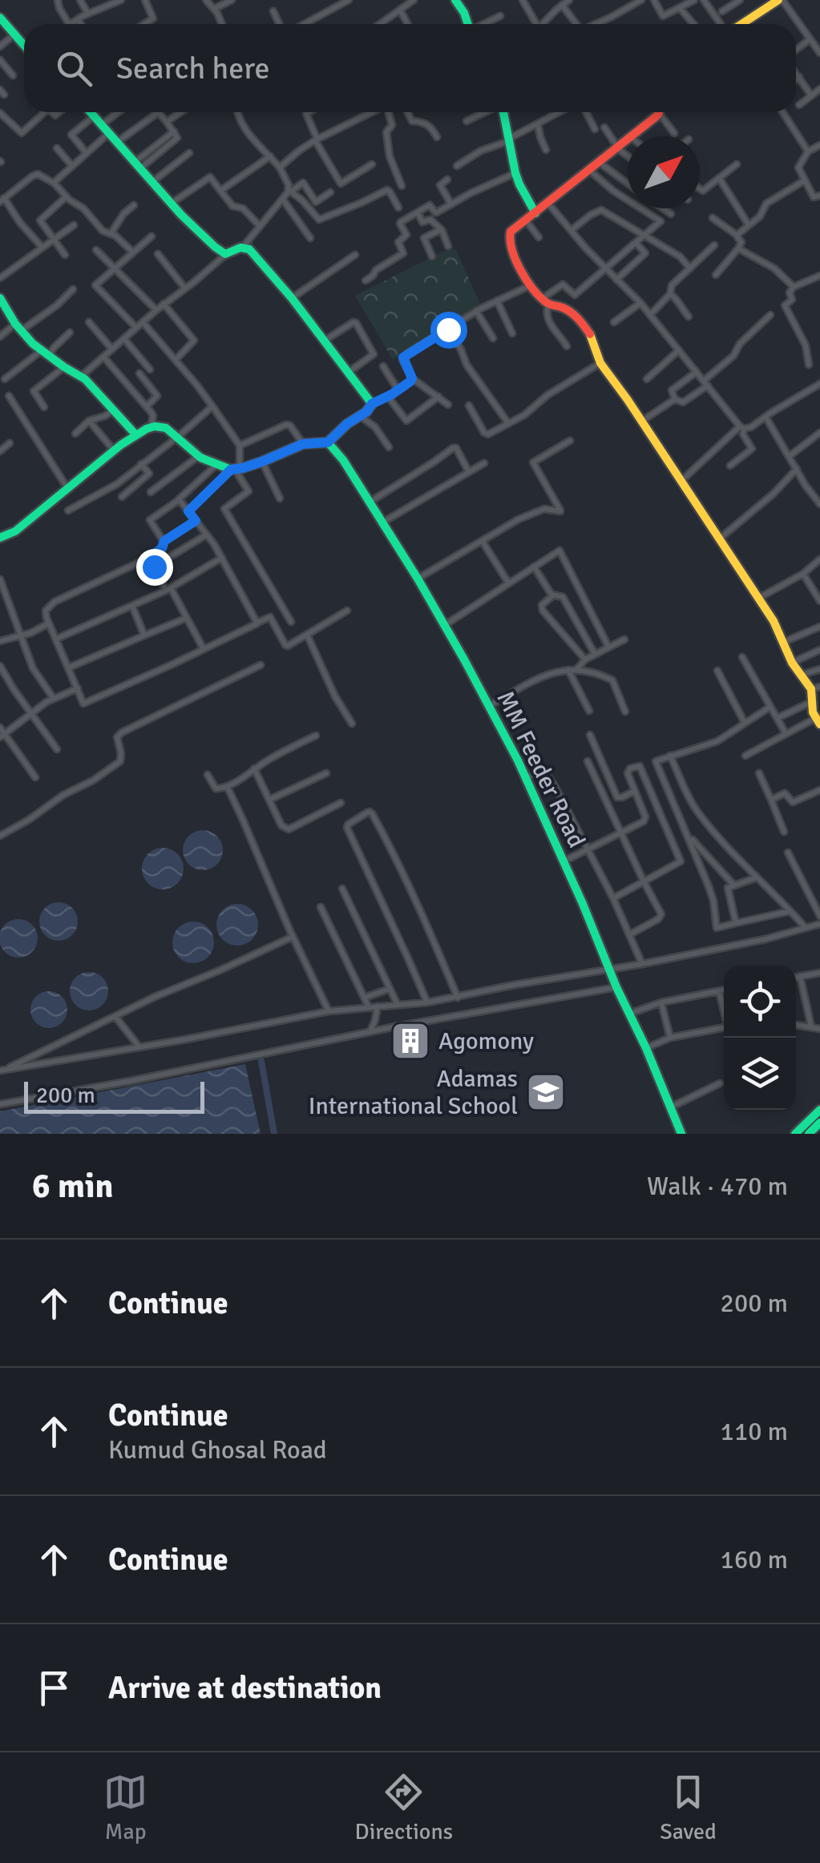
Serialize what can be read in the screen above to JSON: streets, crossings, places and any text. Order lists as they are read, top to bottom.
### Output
{
  "streets": {
    "street": ["MM Feeder Road"]
  },
  "places": {
    "building": ["Agomony"],
    "school or university": ["Adamas International School"]
  },
  "scale_bar": "200 m",
  "north": "top right",
  "page": {
    "search": "Search here",
    "scale": "200 m",
    "heading": ["6 min", "Walk · 470 m"],
    "list": [
      ["Continue", "200 m"],
      ["Continue", "Kumud Ghosal Road", "110 m"],
      ["Continue", "160 m"],
      "Arrive at destination"
    ],
    "nav": ["Map", "Directions", "Saved"]
  }
}
